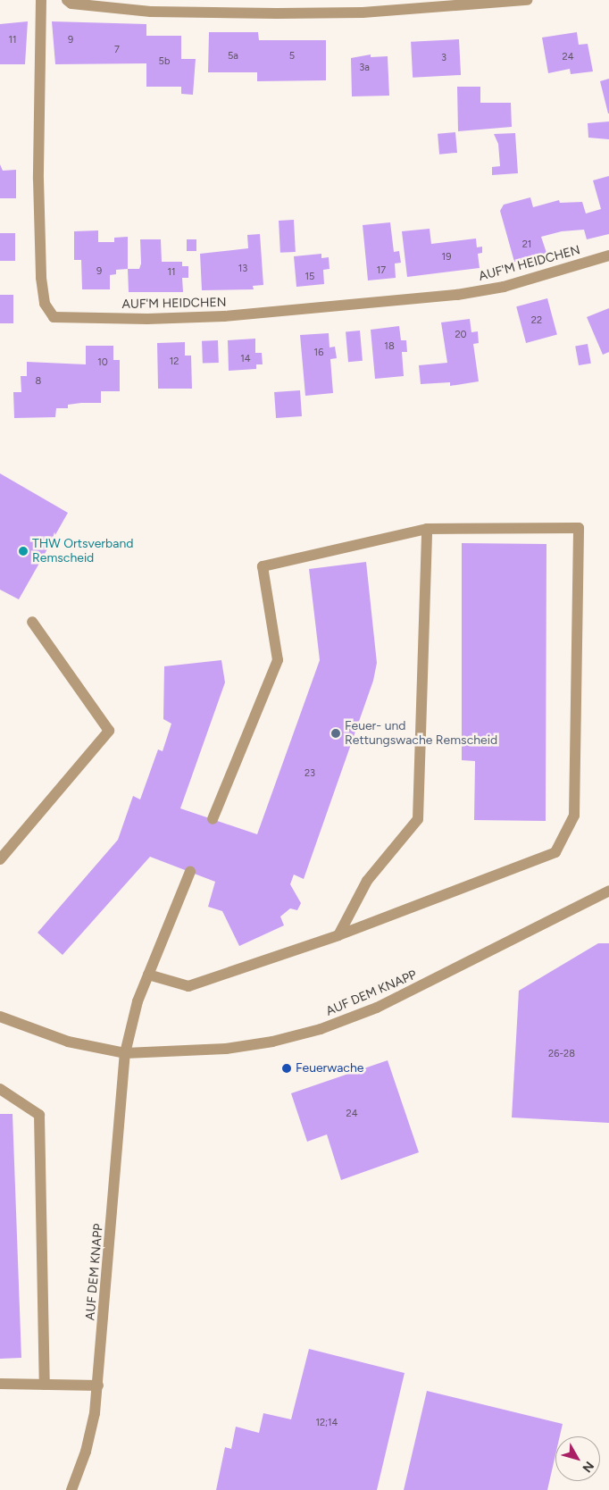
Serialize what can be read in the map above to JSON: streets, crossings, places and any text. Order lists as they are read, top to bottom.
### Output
{
  "streets": {
    "street": ["AUF'M HEIDCHEN", "AUF DEM KNAPP"]
  },
  "places": ["THW Ortsverband Remscheid", "Feuer- und Rettungswache Remscheid", "Feuerwache"],
  "house_numbers": [
    "11",
    "9",
    "7",
    "5a",
    "5",
    "24",
    "3",
    "5b",
    "3a",
    "21",
    "19",
    "13",
    "17",
    "9",
    "11",
    "15",
    "22",
    "20",
    "18",
    "16",
    "14",
    "12",
    "10",
    "8",
    "23",
    "26-28",
    "24",
    "12;14"
  ],
  "north": "bottom right"
}
